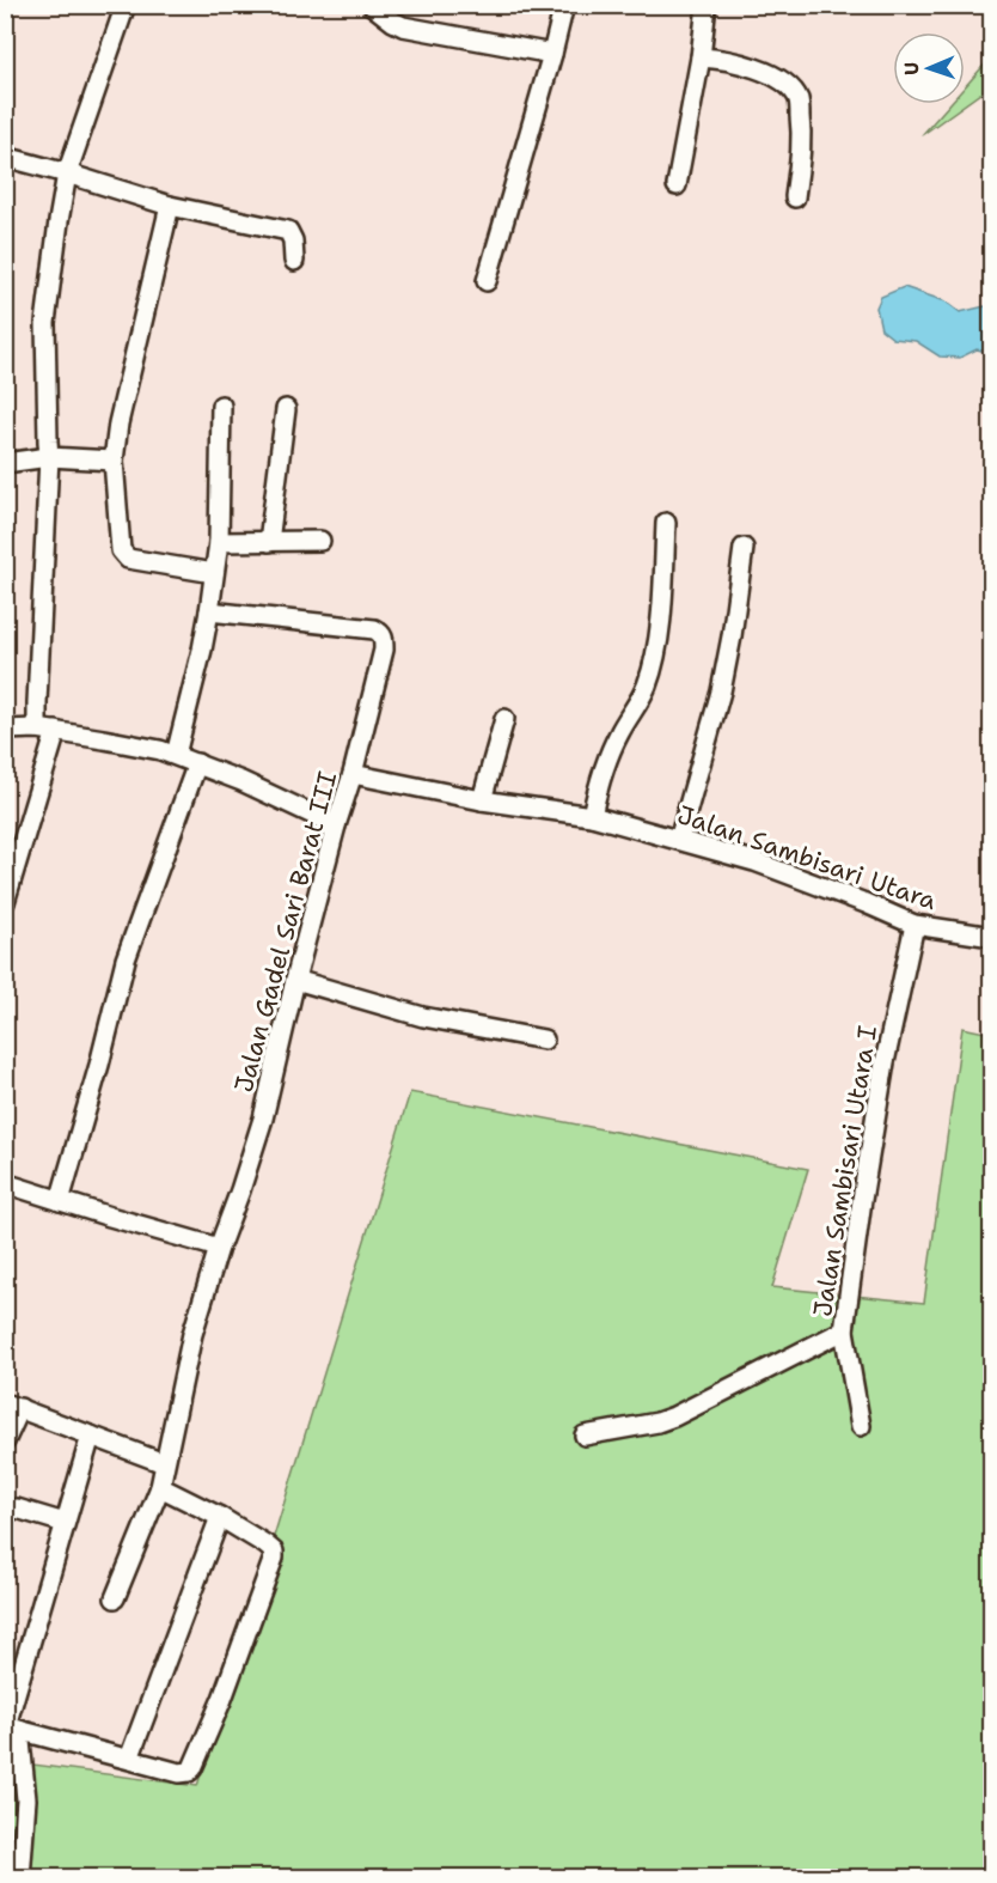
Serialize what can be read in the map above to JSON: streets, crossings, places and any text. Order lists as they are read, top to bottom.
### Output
{
  "streets": {
    "street": ["Jalan Sambisari Utara", "Jalan Gadel Sari Barat III", "Jalan Sambisari Utara I"]
  },
  "crossings": [
    ["Jalan Sambisari Utara", "Jalan Gadel Sari Barat III"],
    ["Jalan Sambisari Utara", "Jalan Sambisari Utara I"]
  ],
  "north": "left"
}
